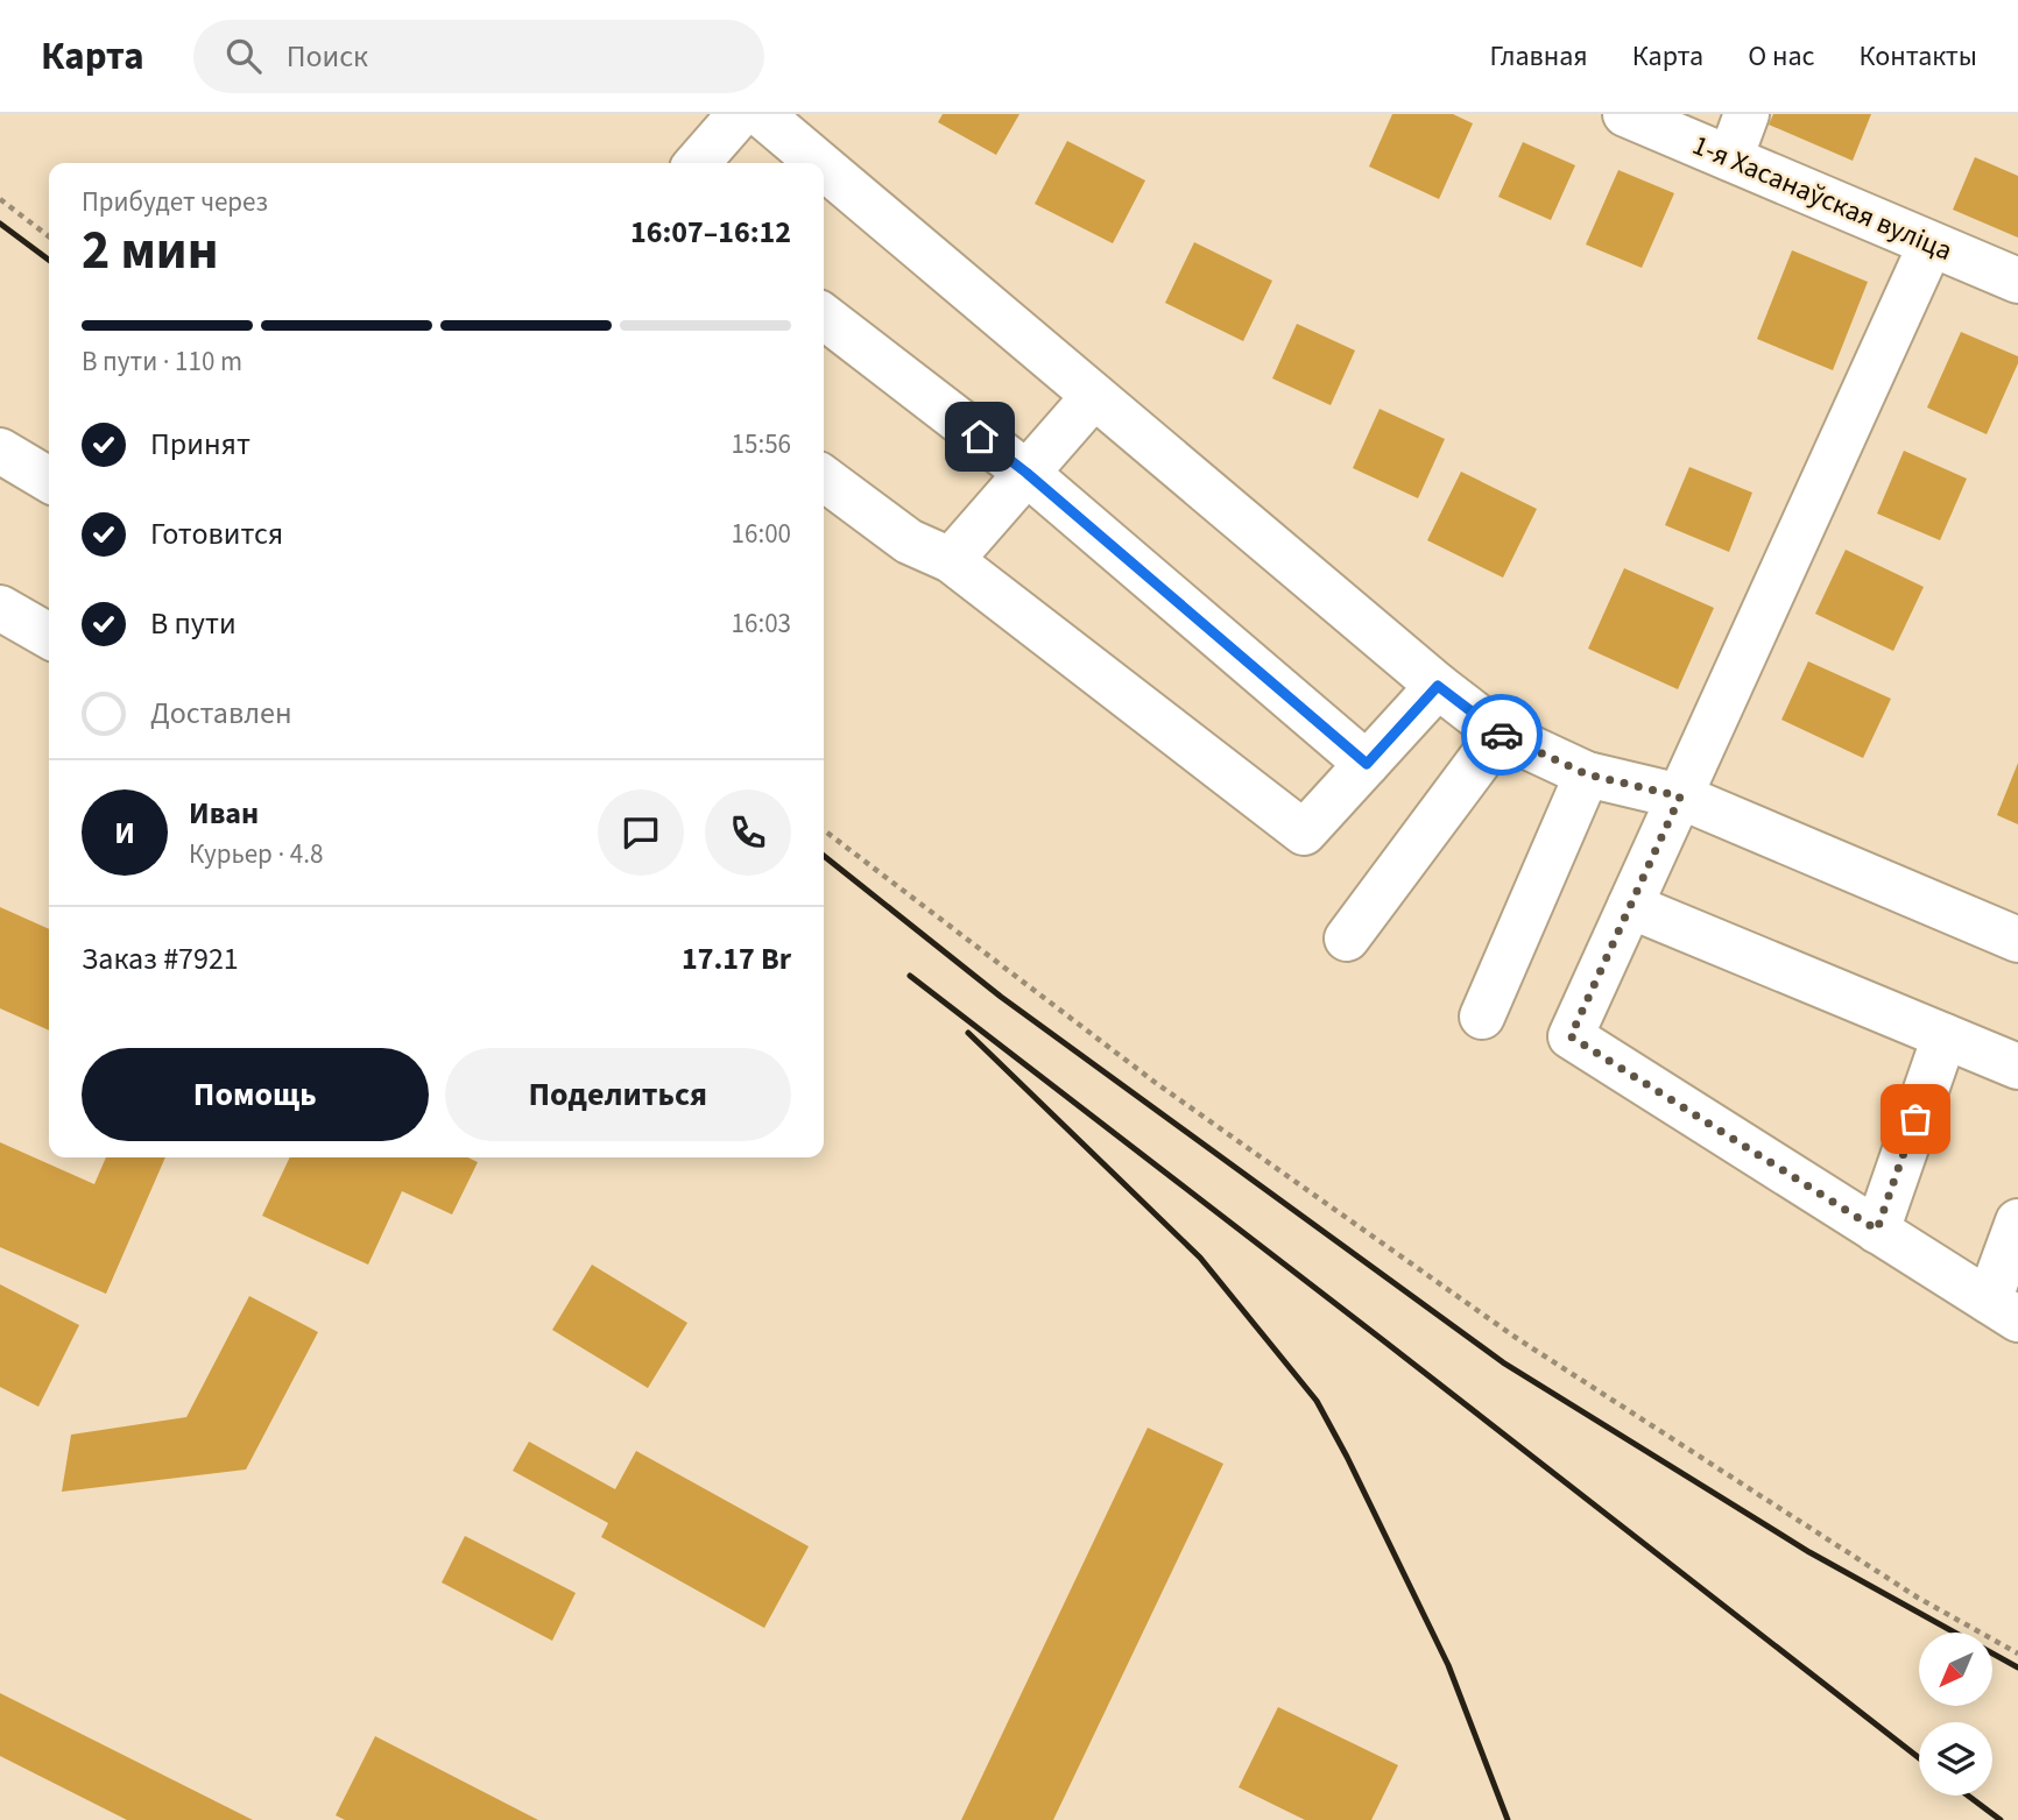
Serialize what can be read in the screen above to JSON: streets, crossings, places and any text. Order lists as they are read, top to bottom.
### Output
{
  "streets": {
    "street": ["1-я Хасанаўская вуліца"]
  },
  "north": "bottom left",
  "page": {
    "header": "Карта",
    "search": "Поиск",
    "nav": [
      "Главная",
      "Карта",
      "О нас",
      "Контакты"
    ],
    "heading": ["2 мин", "Прибудет через", "16:07–16:12"],
    "panel": [
      "Иван",
      "Курьер · 4.8",
      "Заказ #7921",
      "17.17 Br"
    ],
    "bar": "В пути · 110 m",
    "list": [
      ["Принят", "15:56"],
      ["Готовится", "16:00"],
      ["В пути", "16:03"],
      "Доставлен"
    ],
    "round": "И",
    "buttons": ["Помощь", "Поделиться"]
  }
}
